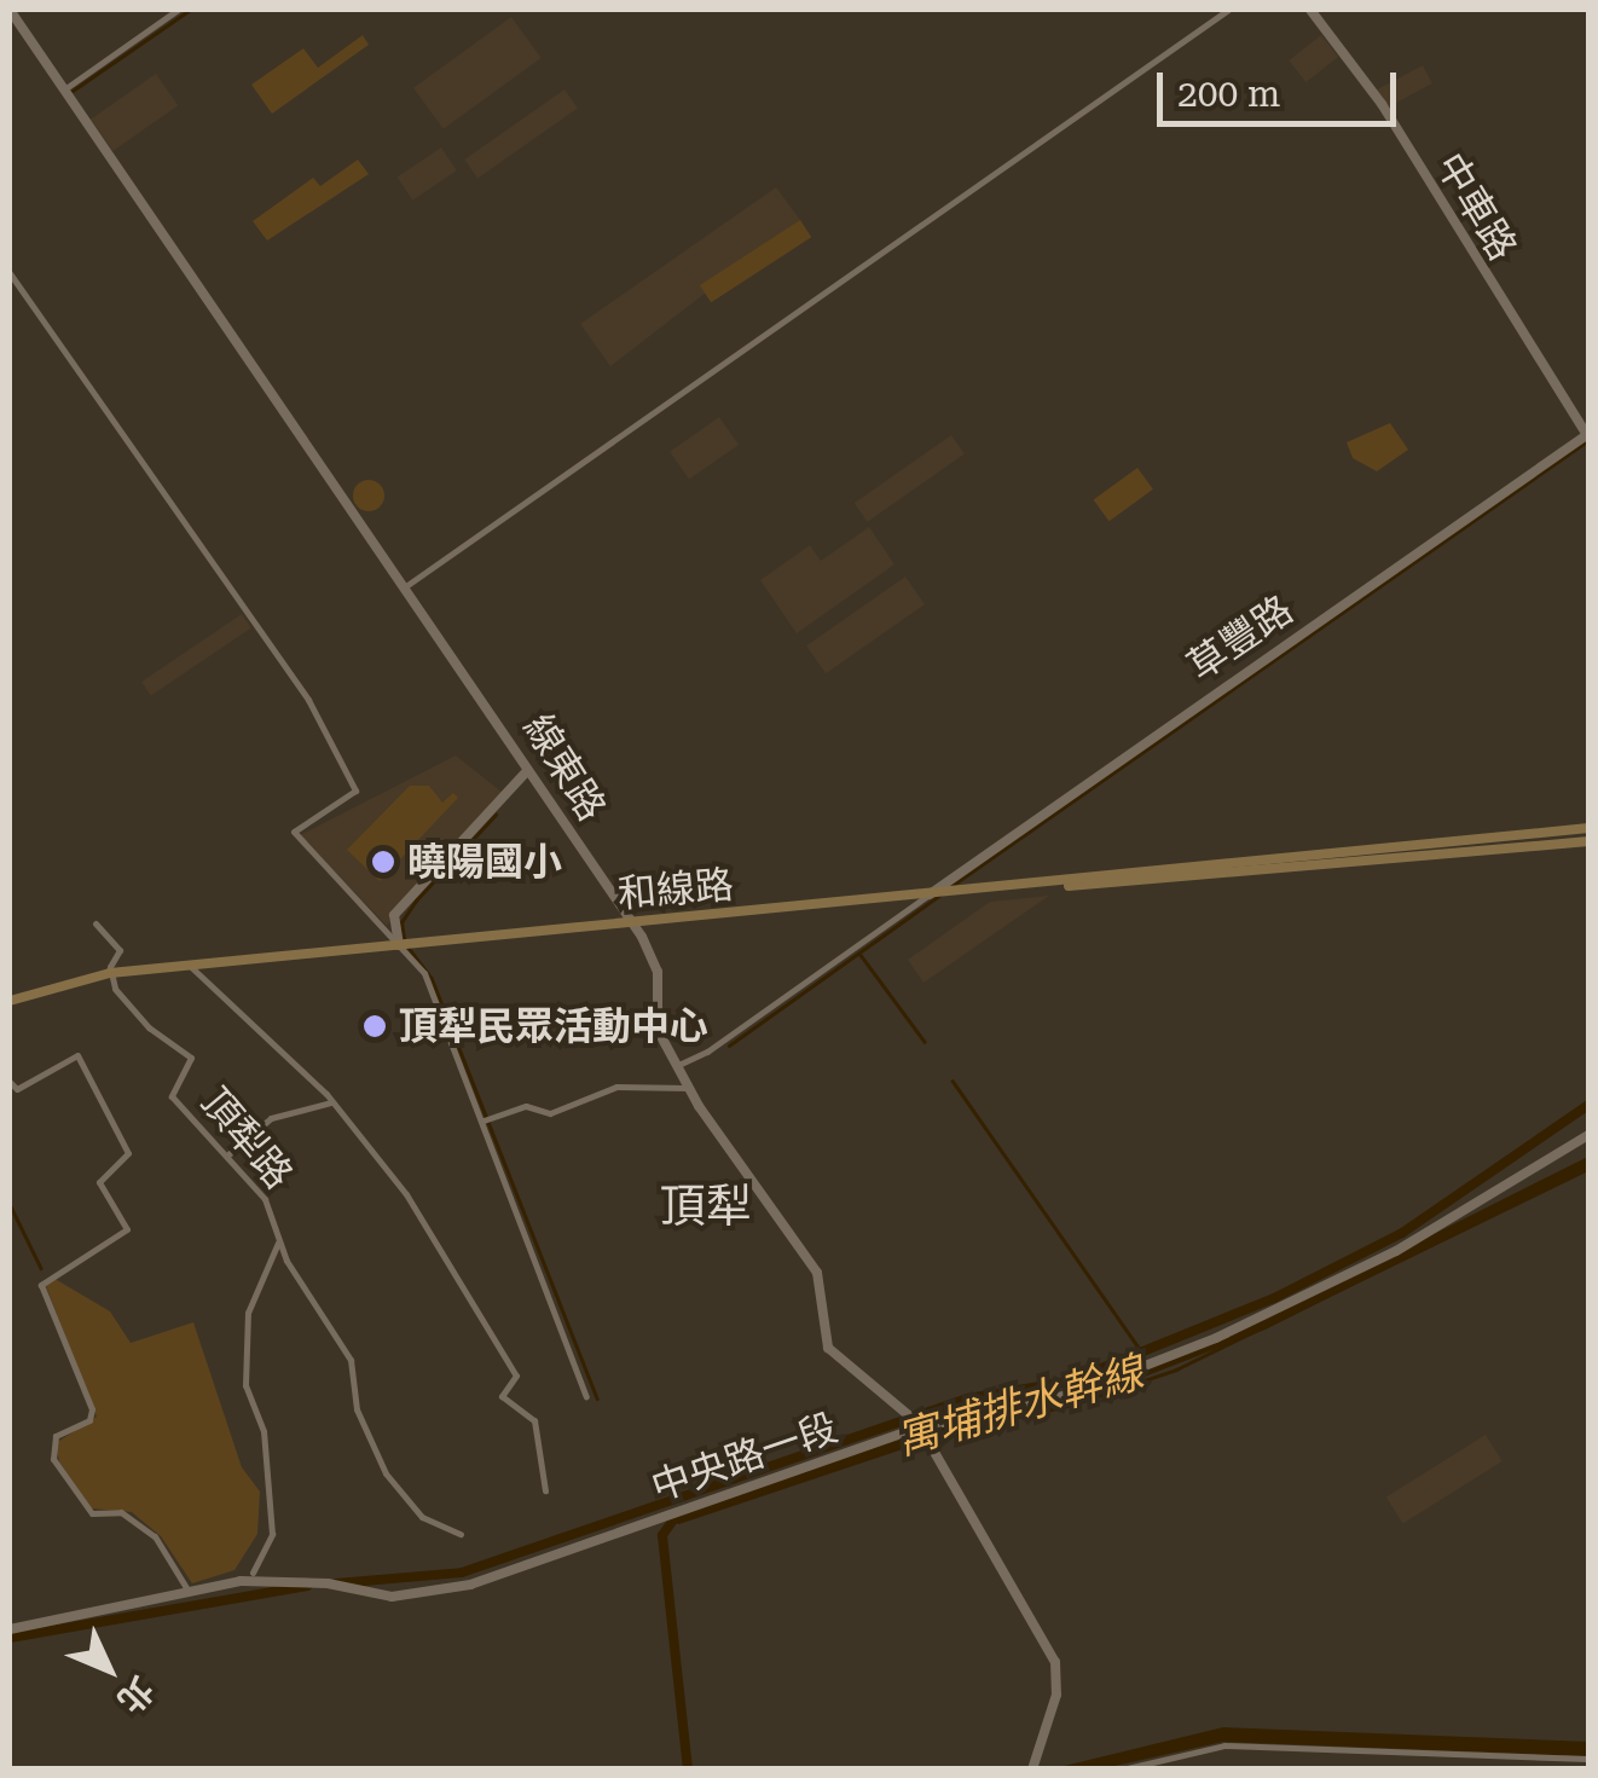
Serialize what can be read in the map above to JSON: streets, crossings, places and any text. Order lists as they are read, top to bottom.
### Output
{
  "streets": {
    "main road": ["和線路"],
    "street": [
      "中車路",
      "草豐路",
      "線東路",
      "頂犁路",
      "中央路一段"
    ]
  },
  "crossings": [
    ["中車路", "草豐路"],
    ["草豐路", "和線路"],
    ["線東路", "和線路"],
    ["線東路", "中央路一段"],
    ["和線路", "頂犁路"]
  ],
  "districts": ["頂犁"],
  "water": ["寓埔排水幹線"],
  "places": ["曉陽國小", "頂犁民眾活動中心"],
  "scale_bar": "200 m",
  "north": "bottom right"
}
